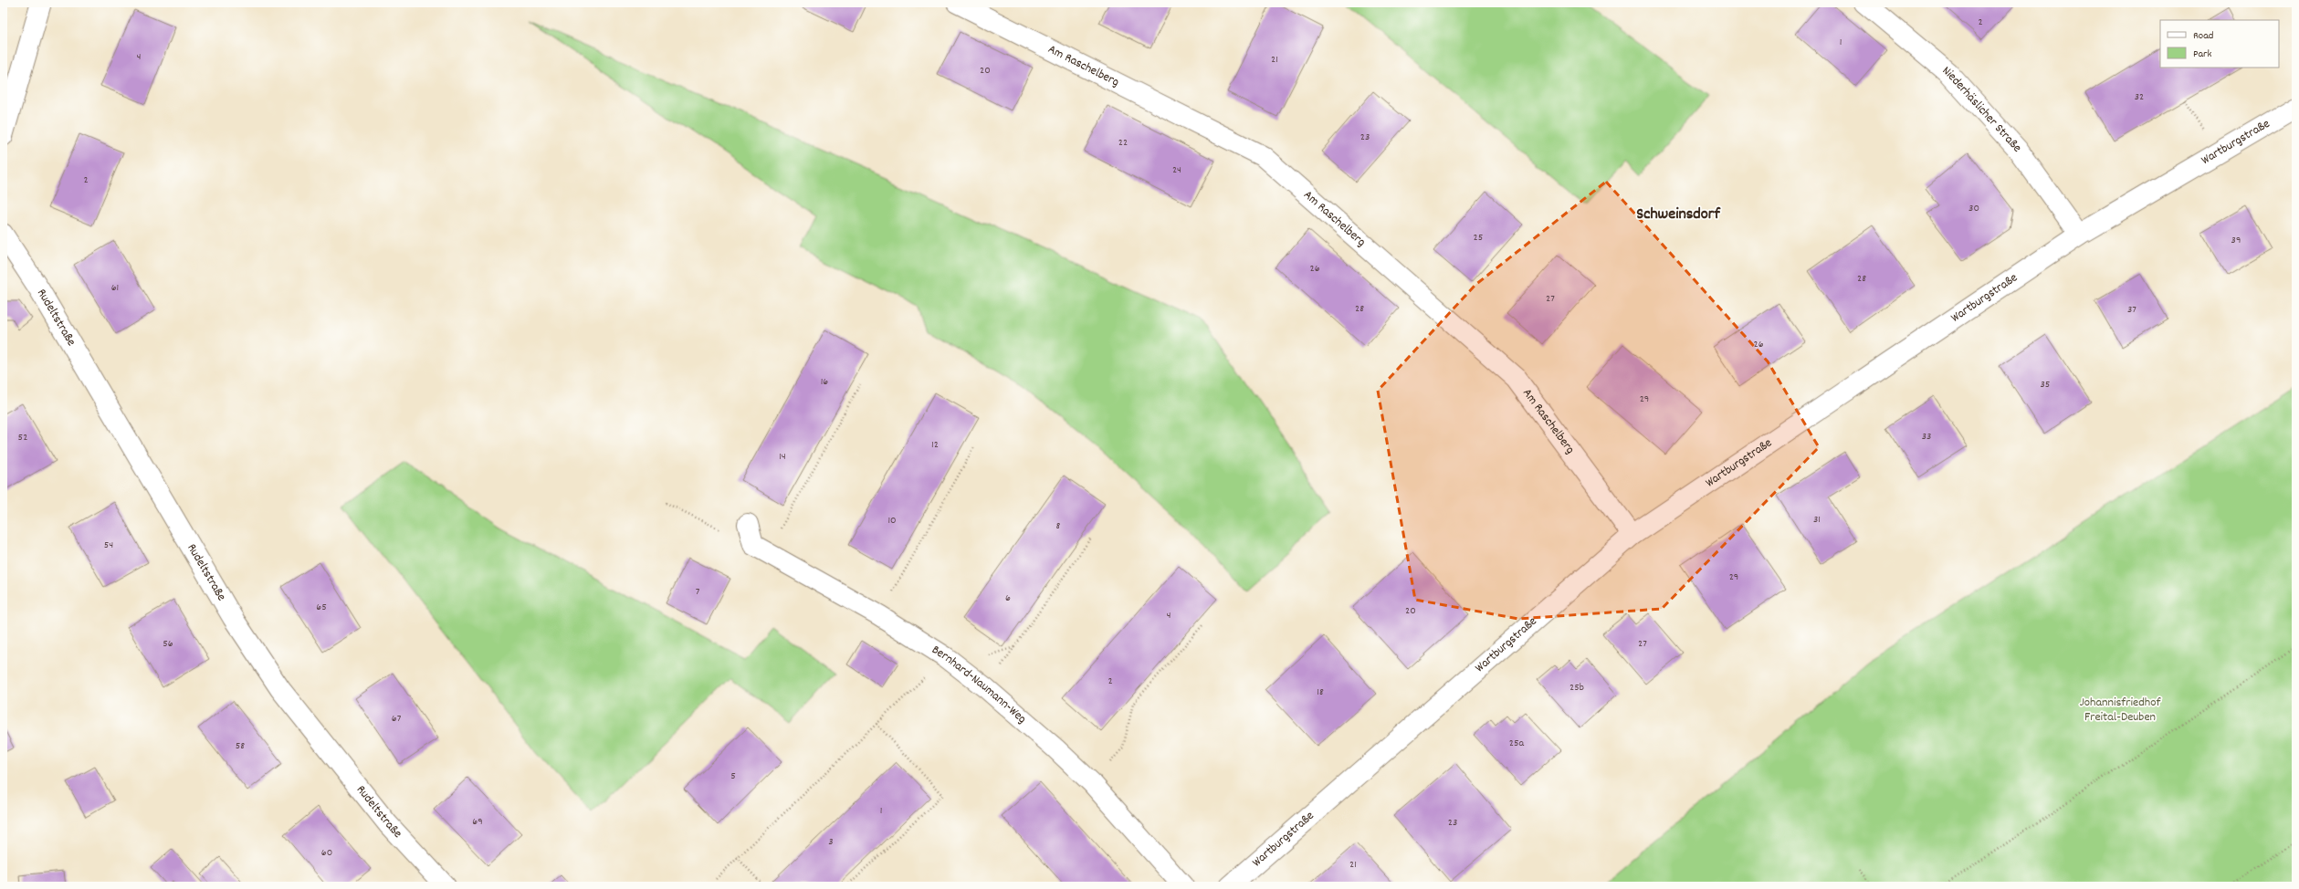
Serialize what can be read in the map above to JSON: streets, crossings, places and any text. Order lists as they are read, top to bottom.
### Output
{
  "streets": {
    "street": [
      "Am Raschelberg",
      "Niederhäslicher Straße",
      "Wartburgstraße",
      "Rudeltstraße",
      "Bernhard-Naumann-Weg"
    ]
  },
  "crossings": [
    ["Am Raschelberg", "Wartburgstraße"],
    ["Niederhäslicher Straße", "Wartburgstraße"]
  ],
  "districts": ["Schweinsdorf"],
  "parks": ["Johannisfriedhof Freital-Deuben"],
  "house_numbers": [
    "2",
    "1",
    "4",
    "21",
    "20",
    "32",
    "23",
    "22",
    "24",
    "2",
    "30",
    "25",
    "39",
    "26",
    "28",
    "61",
    "27",
    "28",
    "37",
    "26",
    "16",
    "35",
    "29",
    "33",
    "52",
    "12",
    "14",
    "31",
    "10",
    "8",
    "54",
    "29",
    "7",
    "6",
    "65",
    "20",
    "4",
    "56",
    "27",
    "2",
    "25b",
    "18",
    "67",
    "25a",
    "58",
    "5",
    "1",
    "69",
    "23",
    "3",
    "60",
    "21"
  ],
  "legend": ["Road", "Park"]
}
